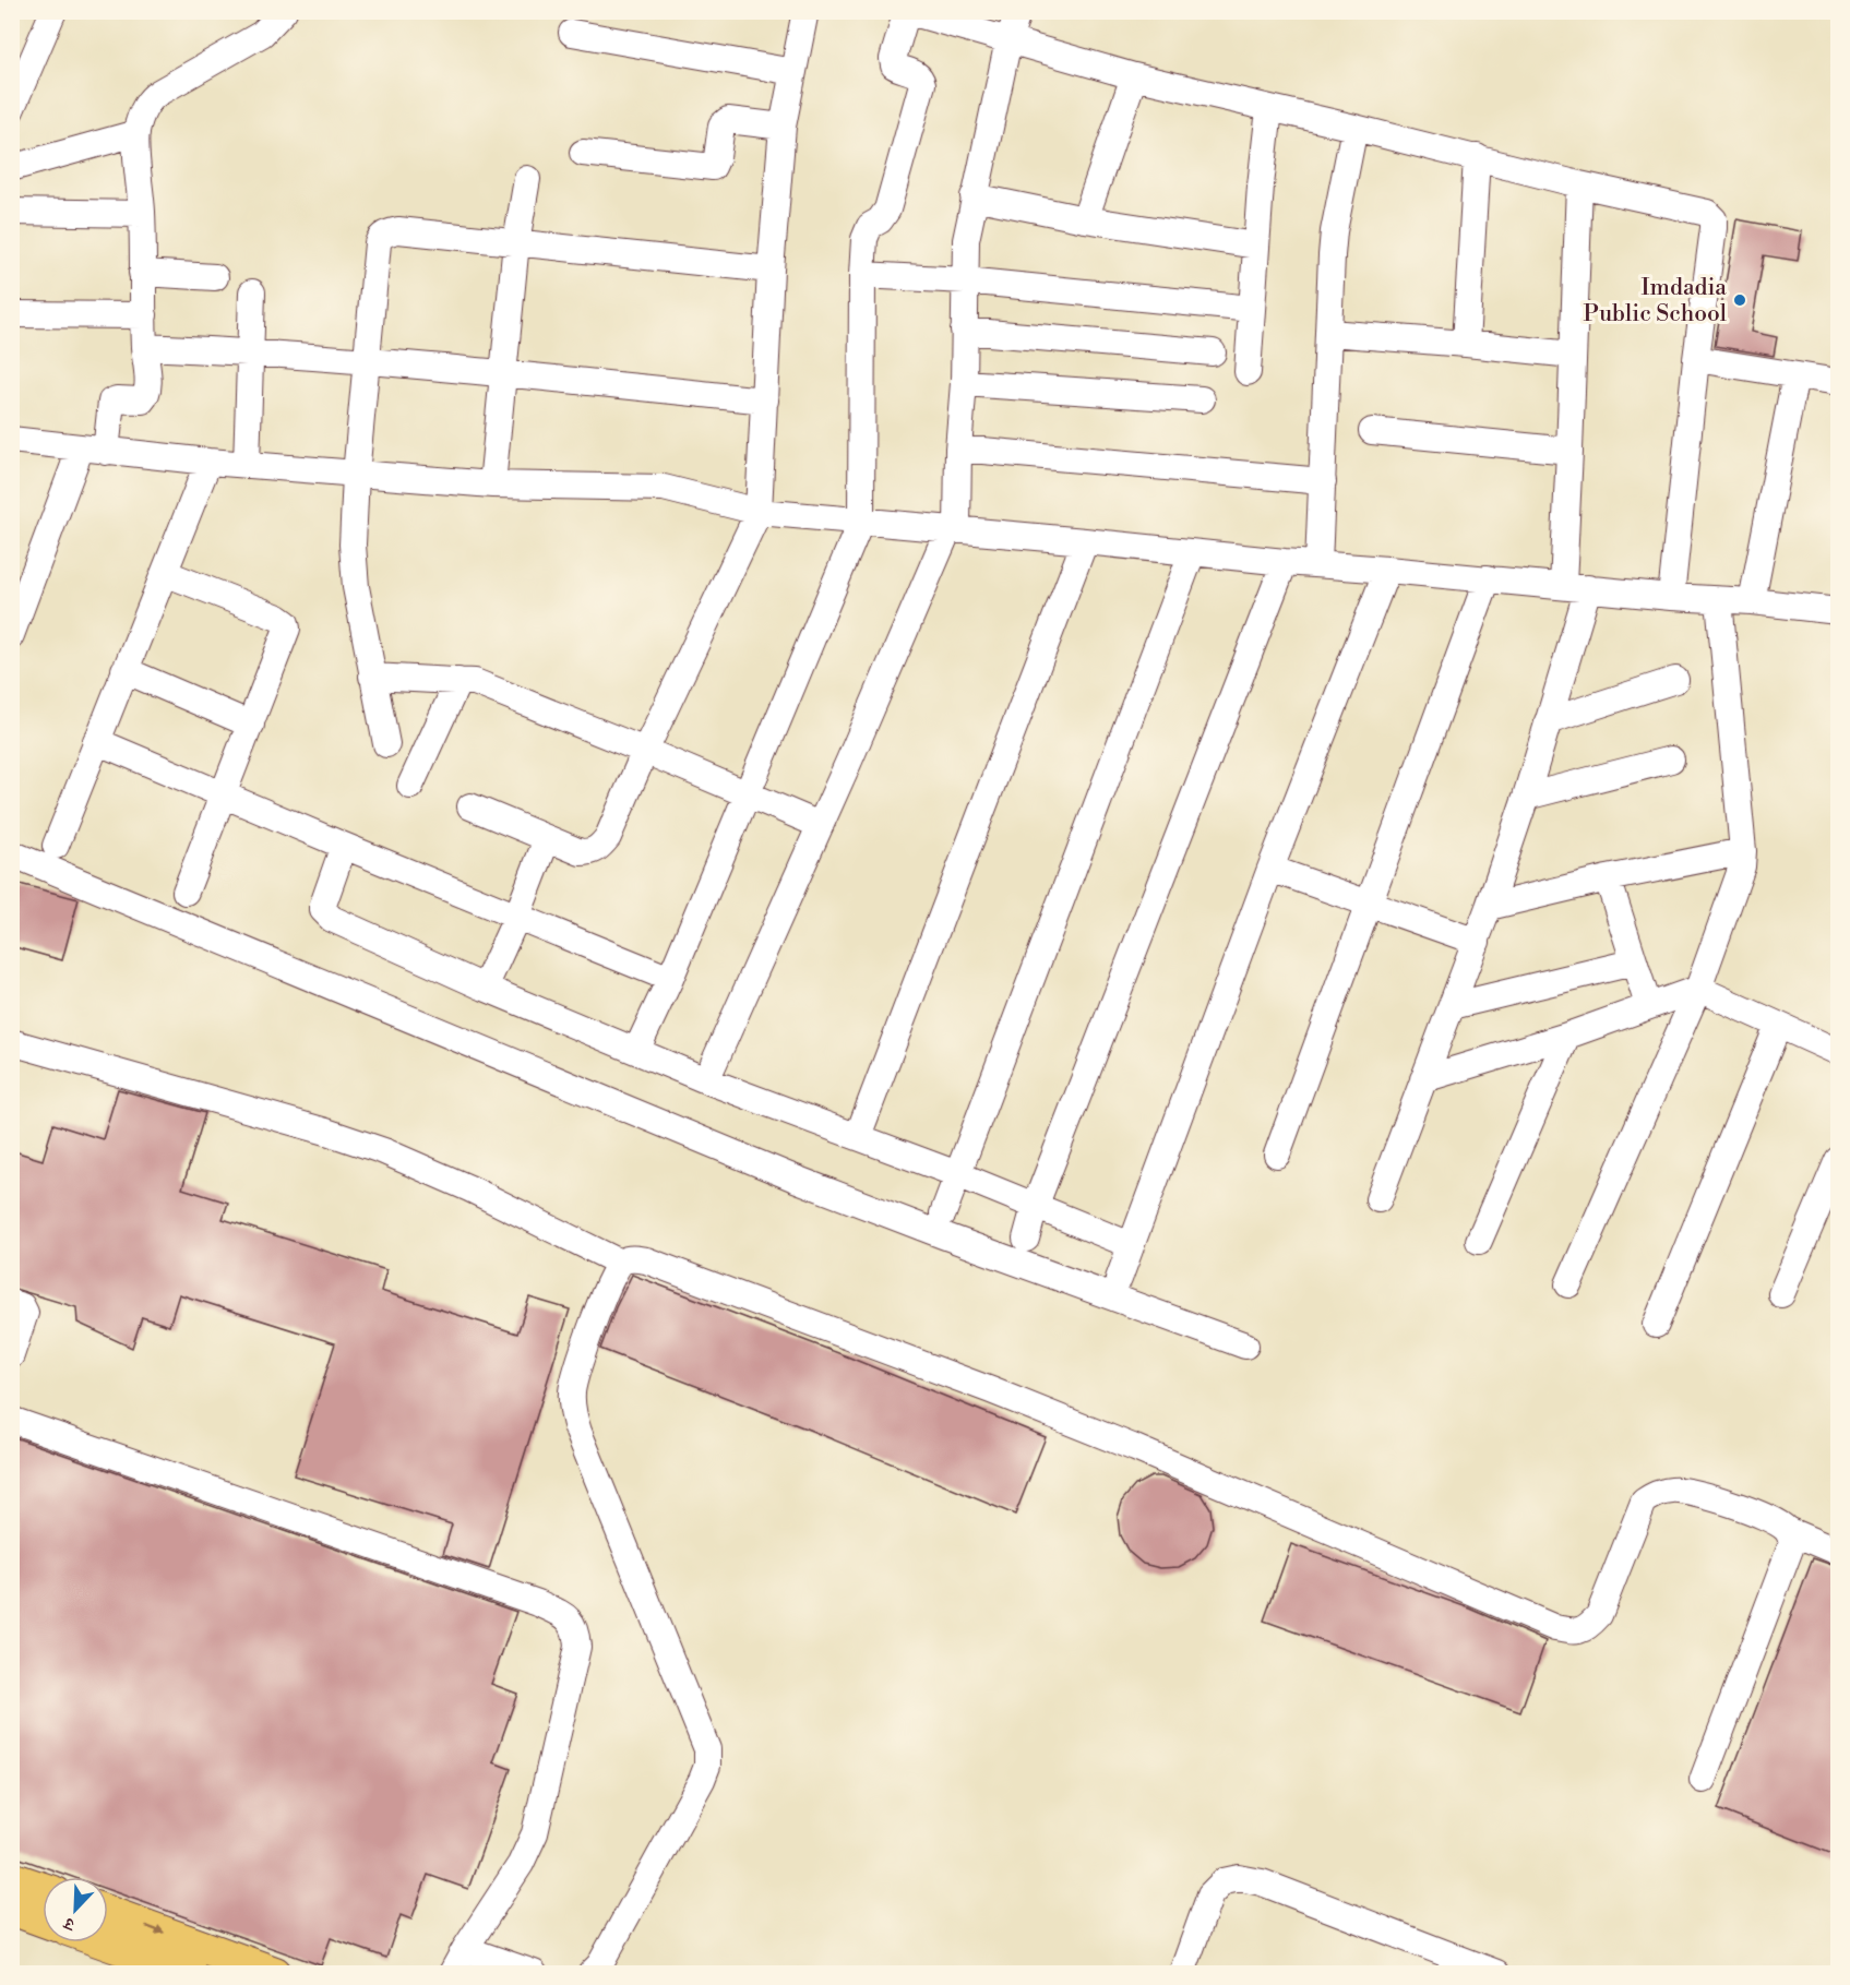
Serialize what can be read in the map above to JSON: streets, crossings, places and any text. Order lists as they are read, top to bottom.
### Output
{
  "places": ["Imdadia Public School"],
  "north": "bottom left"
}
